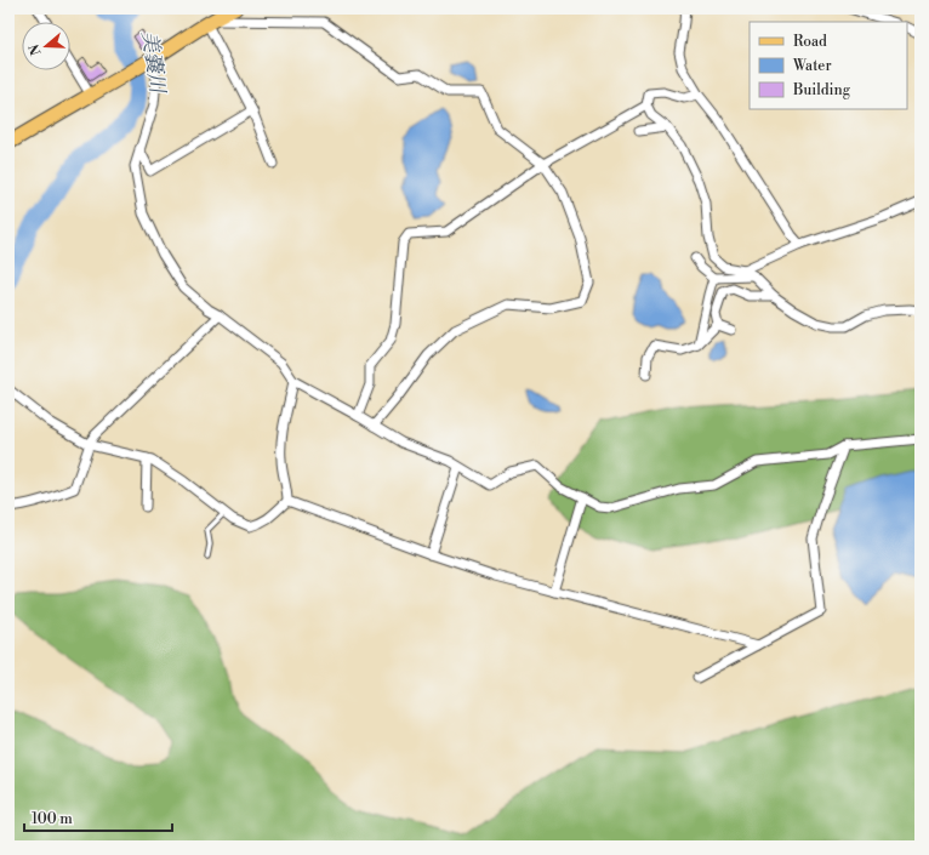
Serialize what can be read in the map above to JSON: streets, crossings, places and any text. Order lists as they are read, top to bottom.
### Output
{
  "water": ["美嚢川"],
  "legend": ["Road", "Water", "Building"],
  "scale_bar": "100 m",
  "north": "left"
}
